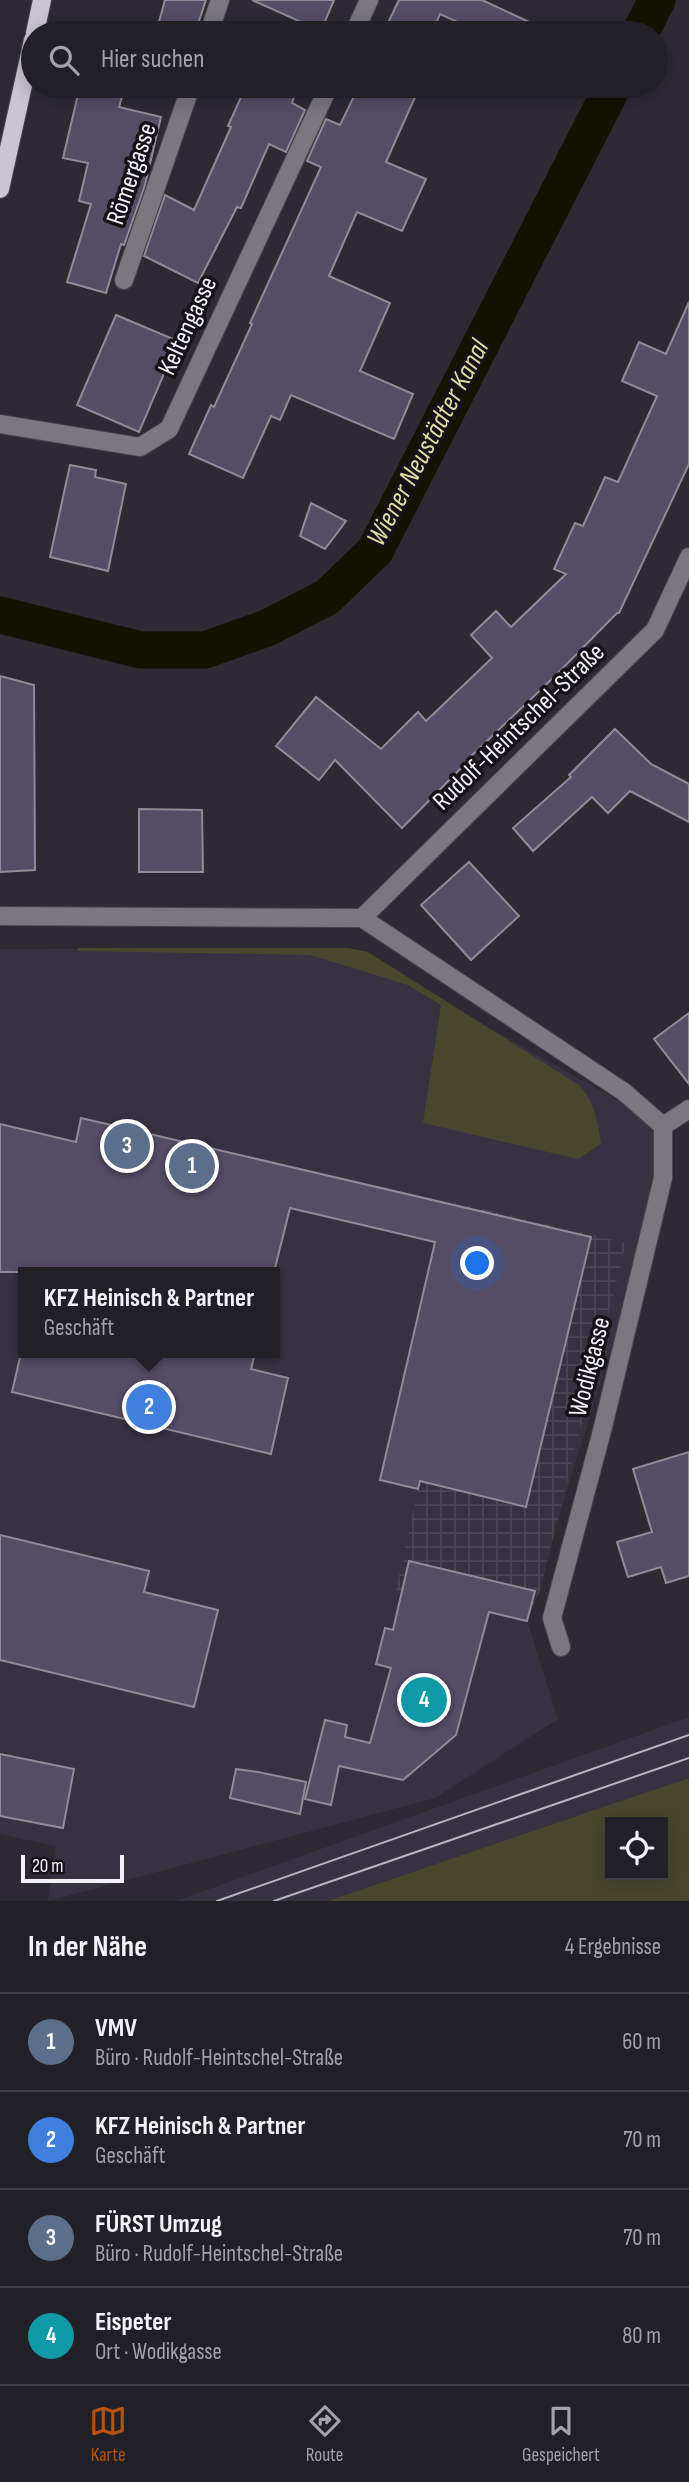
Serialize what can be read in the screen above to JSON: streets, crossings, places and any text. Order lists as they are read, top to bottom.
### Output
{
  "streets": {
    "street": [
      "Römergasse",
      "Keltengasse",
      "Rudolf-Heintschel-Straße",
      "Wodikgasse"
    ]
  },
  "water": ["Wiener Neustädter Kanal"],
  "scale_bar": "20 m",
  "page": {
    "search": "Hier suchen",
    "pins": [
      "3",
      "1",
      "2",
      "4"
    ],
    "popup": ["KFZ Heinisch & Partner", "Geschäft"],
    "scale": "20 m",
    "heading": ["In der Nähe", "4 Ergebnisse"],
    "list": [
      {
        "mark": "1",
        "name": "VMV",
        "note": "Büro · Rudolf-Heintschel-Straße",
        "value": "60 m"
      },
      {
        "mark": "2",
        "name": "KFZ Heinisch & Partner",
        "note": "Geschäft",
        "value": "70 m"
      },
      {
        "mark": "3",
        "name": "FÜRST Umzug",
        "note": "Büro · Rudolf-Heintschel-Straße",
        "value": "70 m"
      },
      {
        "mark": "4",
        "name": "Eispeter",
        "note": "Ort · Wodikgasse",
        "value": "80 m"
      }
    ],
    "nav": ["Karte", "Route", "Gespeichert"]
  }
}
